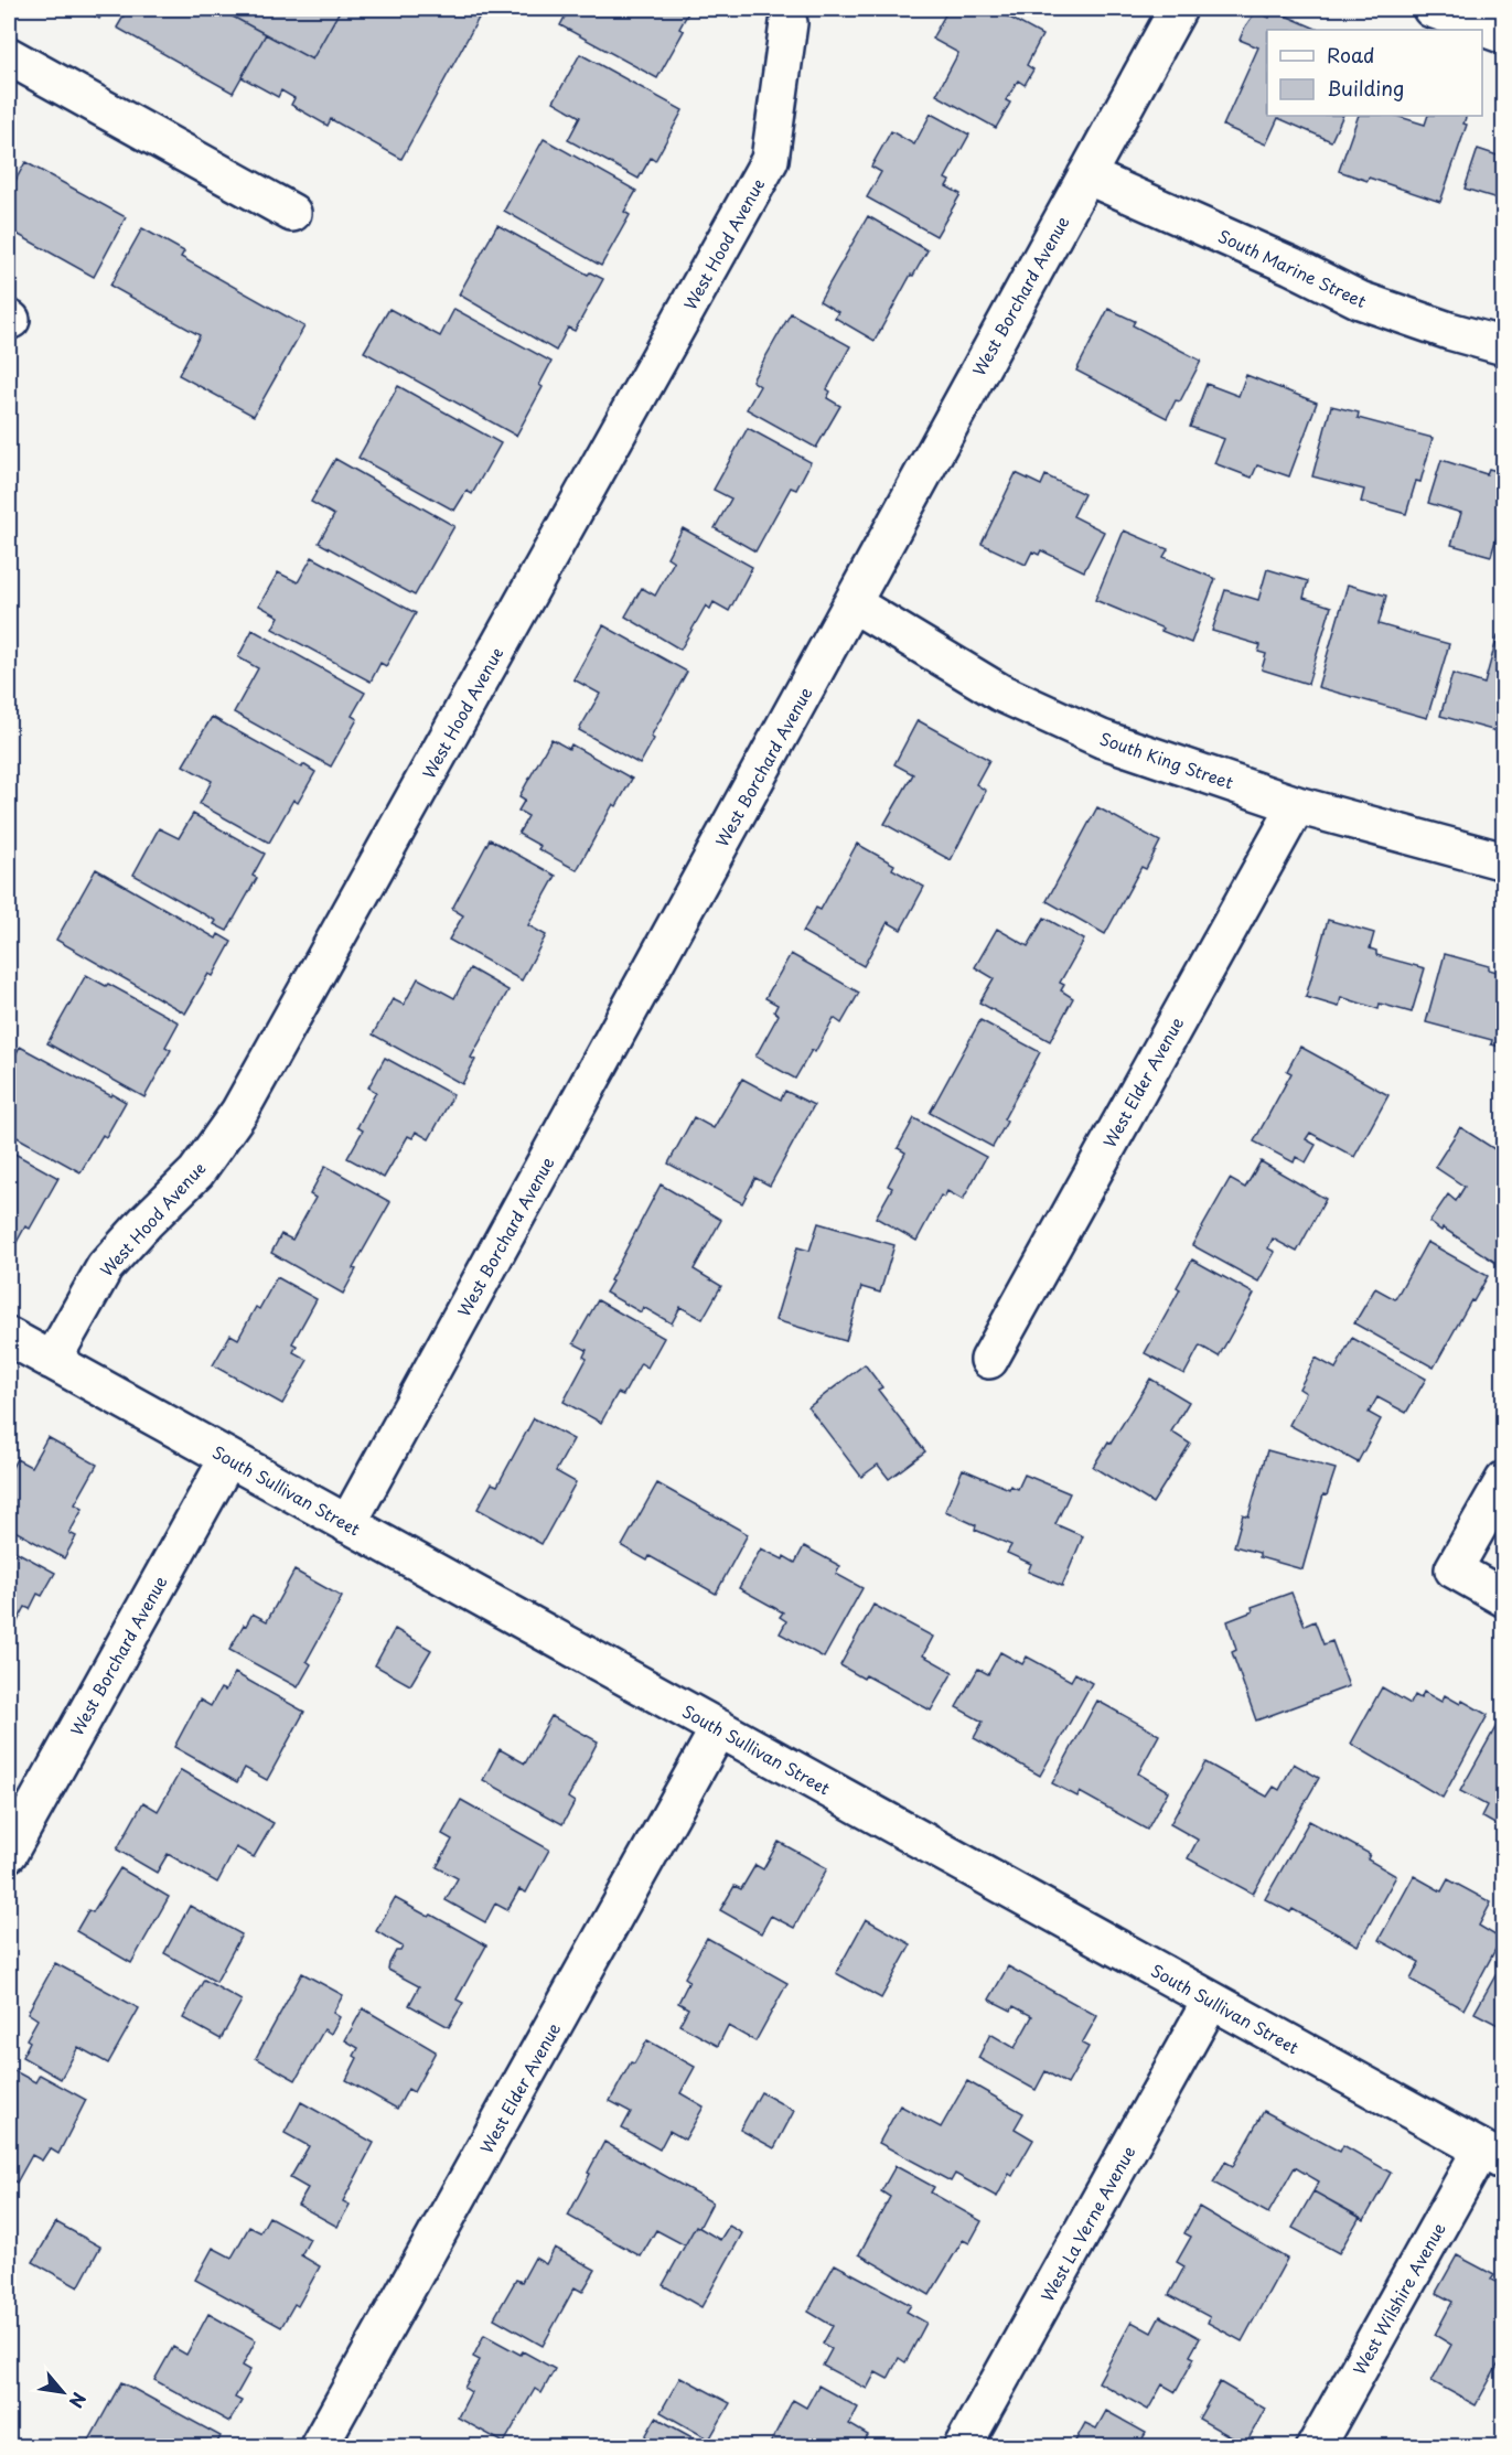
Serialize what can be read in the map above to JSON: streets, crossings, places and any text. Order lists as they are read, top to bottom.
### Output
{
  "streets": {
    "street": [
      "West Hood Avenue",
      "South Marine Street",
      "West Borchard Avenue",
      "South King Street",
      "West Elder Avenue",
      "South Sullivan Street",
      "West La Verne Avenue",
      "West Wilshire Avenue"
    ]
  },
  "crossings": [
    ["West Hood Avenue", "South Sullivan Street"],
    ["South Marine Street", "West Borchard Avenue"],
    ["West Borchard Avenue", "South King Street"],
    ["West Borchard Avenue", "South Sullivan Street"],
    ["South King Street", "West Elder Avenue"],
    ["West Elder Avenue", "South Sullivan Street"],
    ["South Sullivan Street", "West La Verne Avenue"],
    ["South Sullivan Street", "West Wilshire Avenue"]
  ],
  "legend": ["Road", "Building"],
  "north": "bottom right"
}
